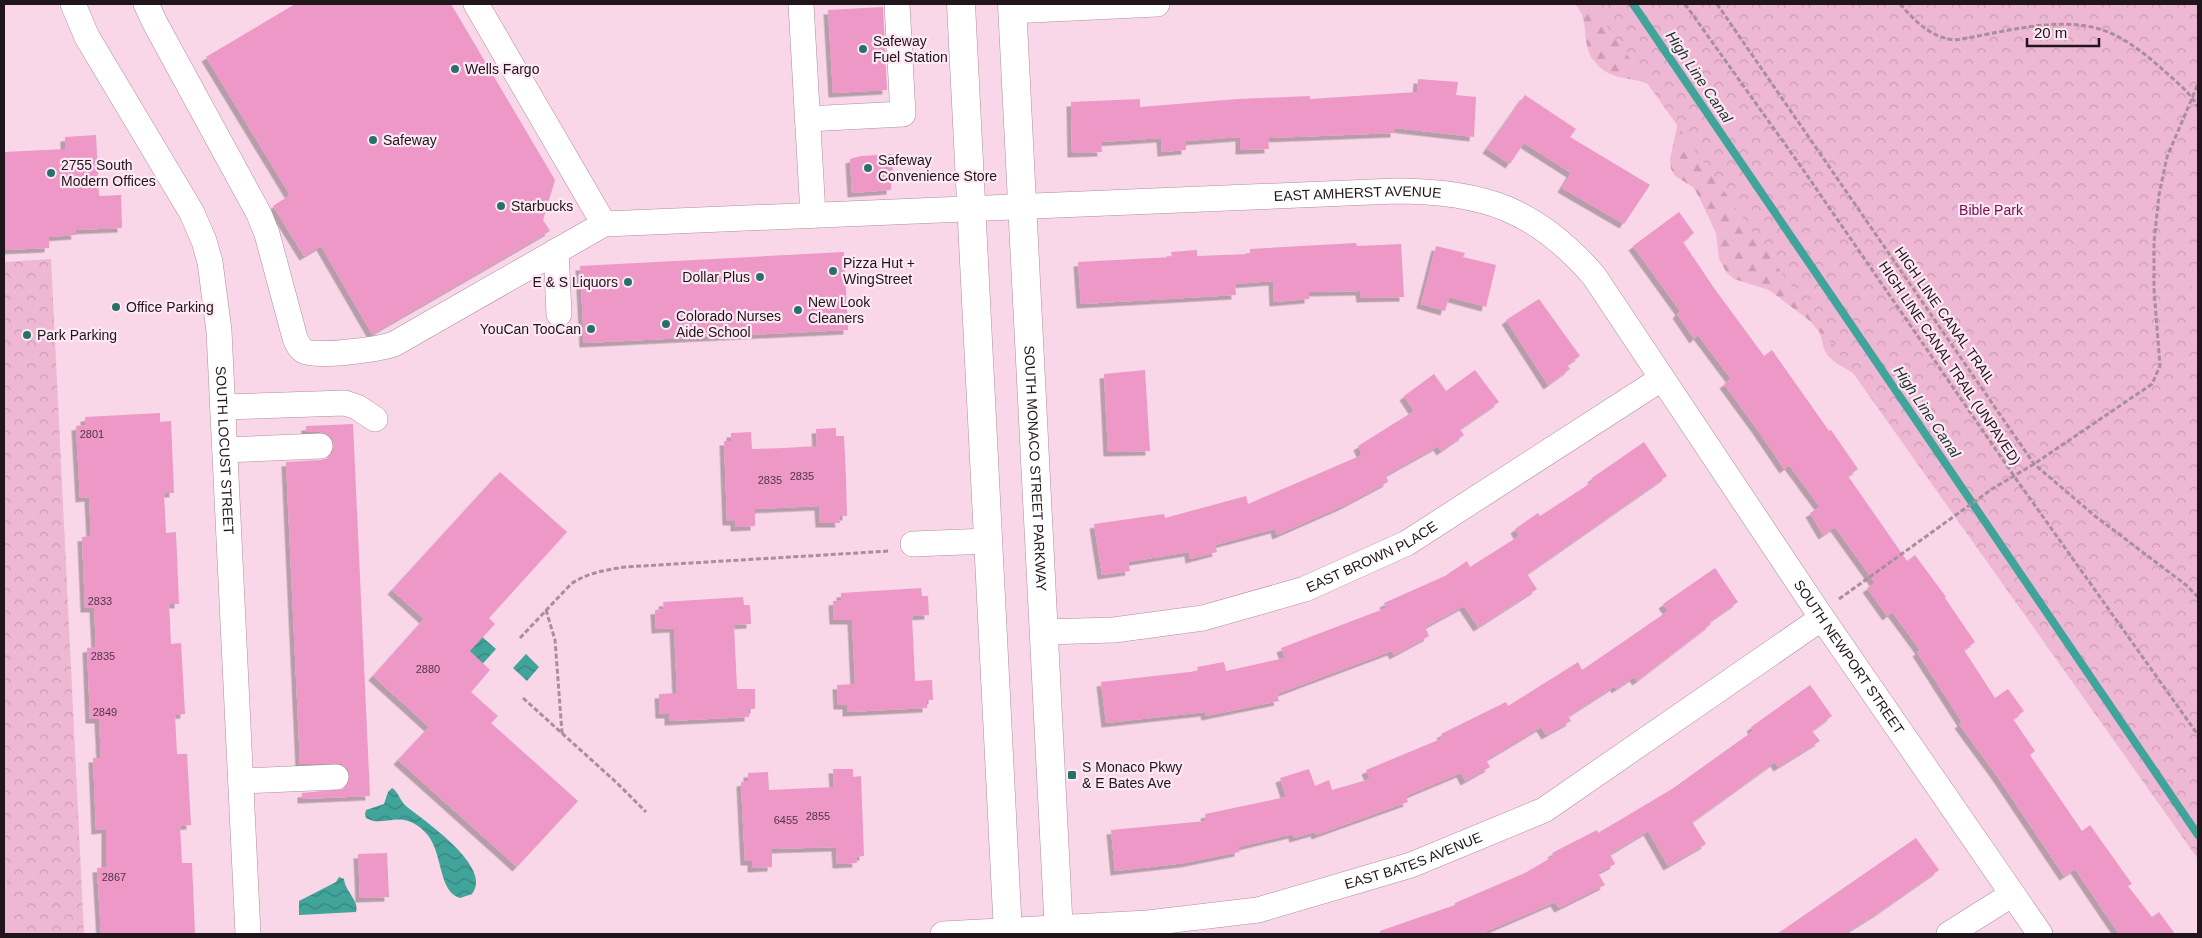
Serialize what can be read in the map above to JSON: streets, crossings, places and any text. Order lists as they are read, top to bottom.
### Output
{
  "streets": {
    "main road": ["SOUTH MONACO STREET PARKWAY"],
    "street": [
      "EAST AMHERST AVENUE",
      "SOUTH LOCUST STREET",
      "EAST BROWN PLACE",
      "SOUTH NEWPORT STREET",
      "EAST BATES AVENUE"
    ],
    "path": ["HIGH LINE CANAL TRAIL", "HIGH LINE CANAL TRAIL (UNPAVED)"]
  },
  "crossings": [
    ["EAST AMHERST AVENUE", "SOUTH MONACO STREET PARKWAY"],
    ["EAST AMHERST AVENUE", "EAST BROWN PLACE"],
    ["EAST AMHERST AVENUE", "SOUTH NEWPORT STREET"],
    ["SOUTH MONACO STREET PARKWAY", "EAST BROWN PLACE"],
    ["SOUTH MONACO STREET PARKWAY", "EAST BATES AVENUE"],
    ["EAST BROWN PLACE", "SOUTH NEWPORT STREET"],
    ["SOUTH NEWPORT STREET", "EAST BATES AVENUE"]
  ],
  "water": ["High Line Canal"],
  "parks": ["Bible Park"],
  "places": {
    "other": [
      "Safeway Fuel Station",
      "Wells Fargo",
      "Safeway",
      "Safeway Convenience Store",
      "2755 South Modern Offices",
      "Starbucks",
      "Pizza Hut + WingStreet",
      "Dollar Plus",
      "E & S Liquors",
      "Office Parking",
      "New Look Cleaners",
      "Colorado Nurses Aide School",
      "YouCan TooCan",
      "Park Parking"
    ],
    "transit": ["S Monaco Pkwy & E Bates Ave"]
  },
  "house_numbers": [
    "2801",
    "2835",
    "2835",
    "2833",
    "2835",
    "2880",
    "2849",
    "2855",
    "6455",
    "2867"
  ],
  "scale_bar": "20 m"
}
